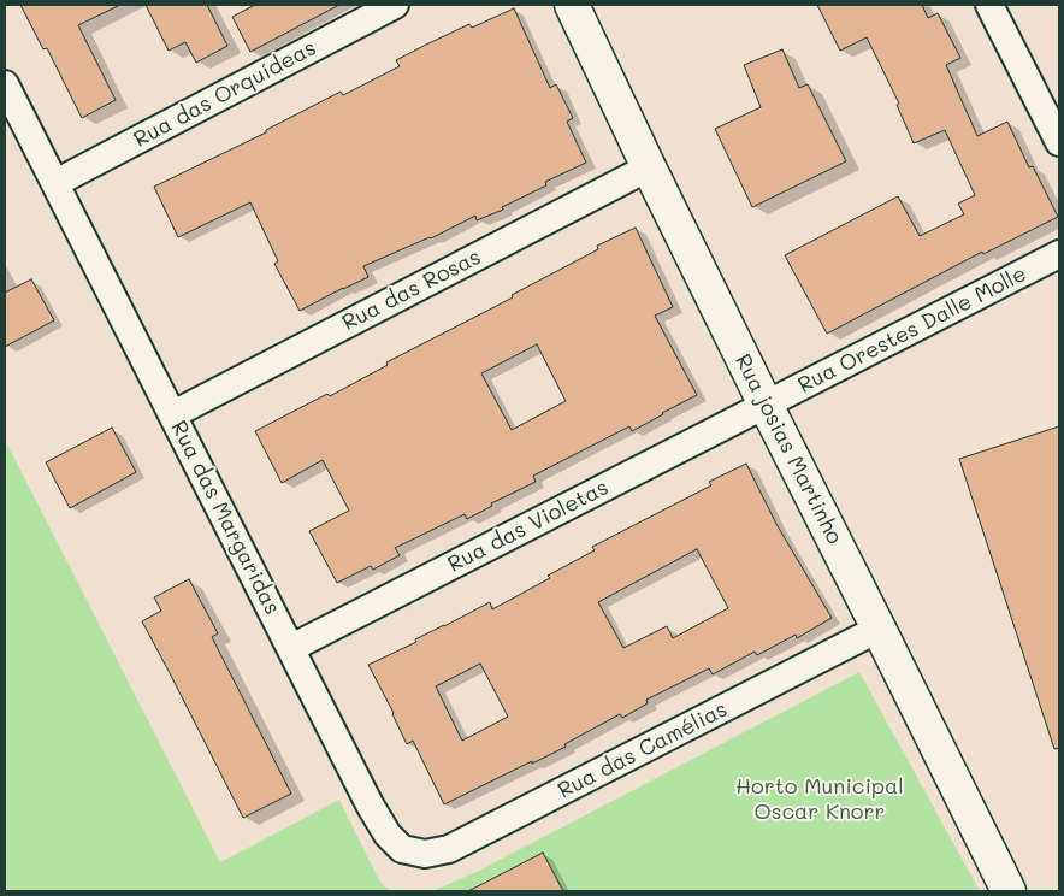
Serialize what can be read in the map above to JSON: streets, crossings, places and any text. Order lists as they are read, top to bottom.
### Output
{
  "streets": {
    "street": [
      "Rua das Orquídeas",
      "Rua das Rosas",
      "Rua Orestes Dalle Molle",
      "Rua josias Martinho",
      "Rua das Margaridas",
      "Rua das Violetas",
      "Rua das Camélias"
    ]
  },
  "crossings": [
    ["Rua das Orquídeas", "Rua das Margaridas"],
    ["Rua das Rosas", "Rua josias Martinho"],
    ["Rua das Rosas", "Rua das Margaridas"],
    ["Rua Orestes Dalle Molle", "Rua josias Martinho"],
    ["Rua Orestes Dalle Molle", "Rua das Violetas"],
    ["Rua josias Martinho", "Rua das Violetas"],
    ["Rua josias Martinho", "Rua das Camélias"],
    ["Rua das Margaridas", "Rua das Violetas"],
    ["Rua das Margaridas", "Rua das Camélias"]
  ],
  "parks": ["Horto Municipal Oscar Knorr"]
}
